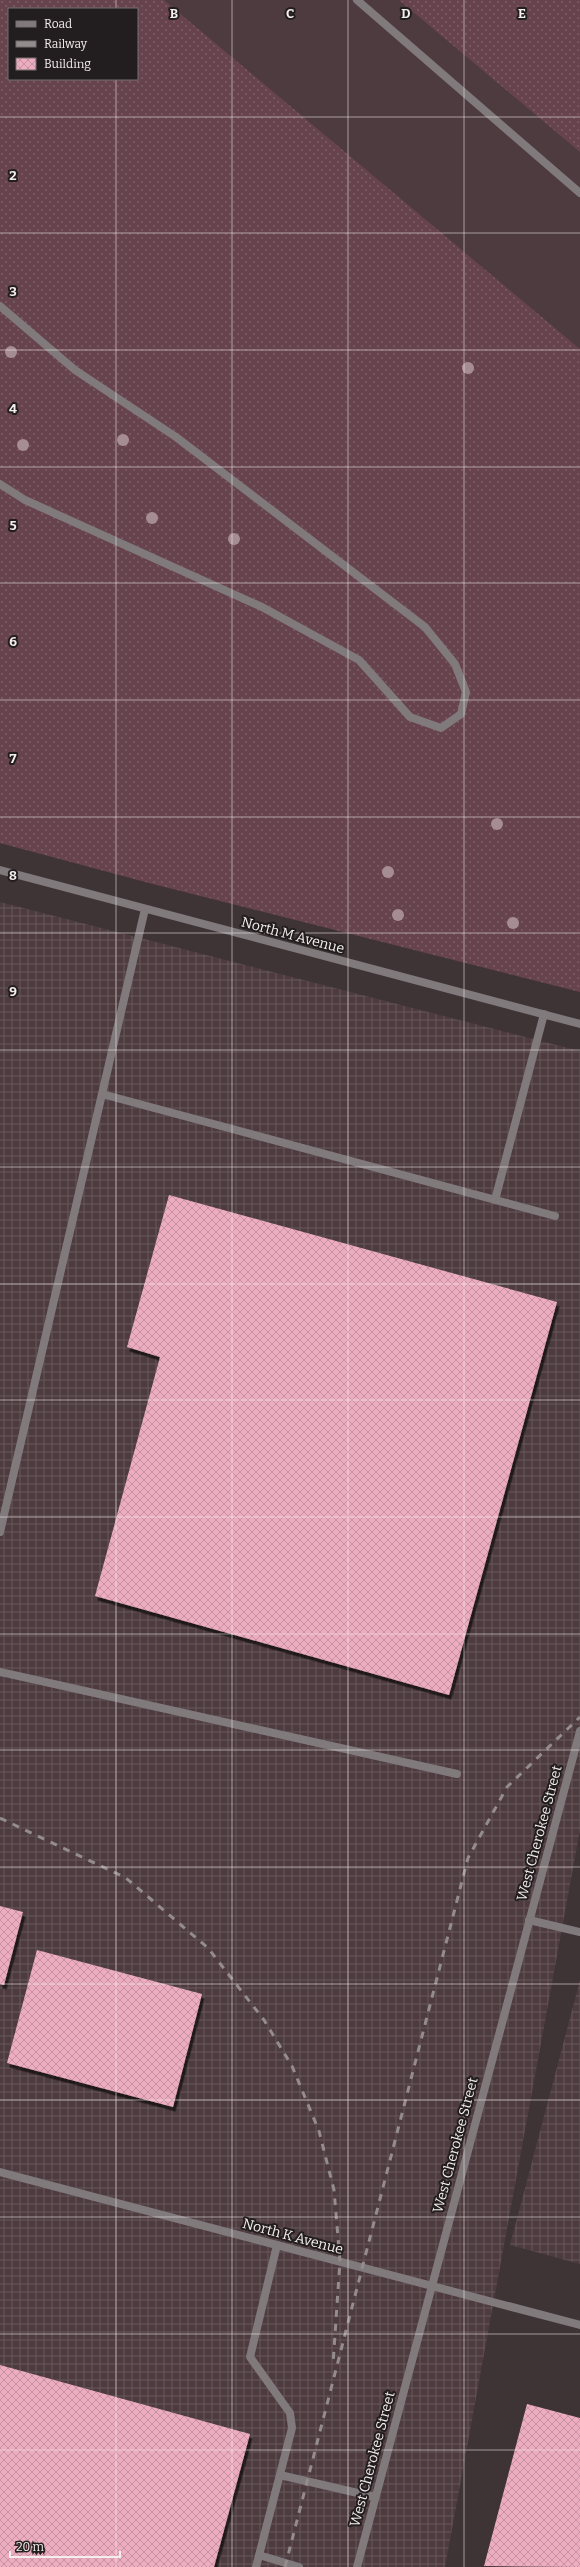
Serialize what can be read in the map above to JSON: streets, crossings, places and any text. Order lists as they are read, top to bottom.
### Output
{
  "streets": {
    "street": ["North M Avenue", "West Cherokee Street", "North K Avenue"]
  },
  "crossings": [
    ["West Cherokee Street", "North K Avenue"]
  ],
  "legend": ["Road", "Railway", "Building"],
  "scale_bar": "20 m",
  "grid": {
    "columns": [
      "B",
      "C",
      "D",
      "E"
    ],
    "rows": [
      "2",
      "3",
      "4",
      "5",
      "6",
      "7",
      "8",
      "9"
    ]
  }
}
